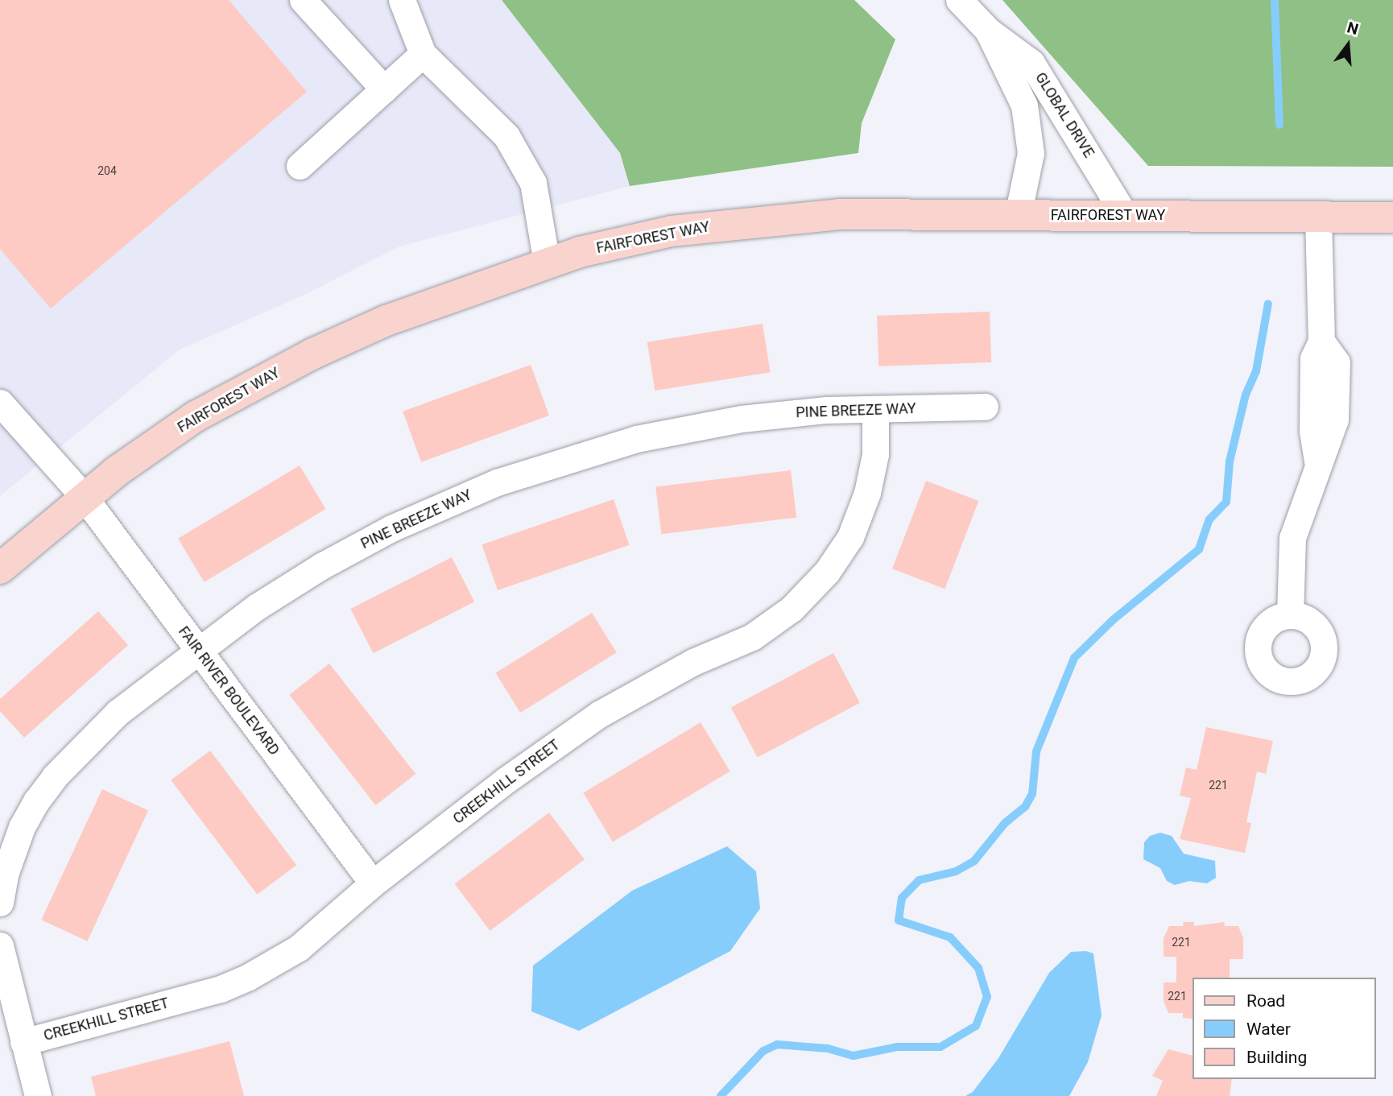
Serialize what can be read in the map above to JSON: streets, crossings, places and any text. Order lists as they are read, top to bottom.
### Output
{
  "streets": {
    "main road": ["FAIRFOREST WAY"],
    "street": [
      "GLOBAL DRIVE",
      "PINE BREEZE WAY",
      "FAIR RIVER BOULEVARD",
      "CREEKHILL STREET"
    ]
  },
  "crossings": [
    ["GLOBAL DRIVE", "FAIRFOREST WAY"],
    ["FAIRFOREST WAY", "FAIR RIVER BOULEVARD"],
    ["PINE BREEZE WAY", "FAIR RIVER BOULEVARD"],
    ["PINE BREEZE WAY", "CREEKHILL STREET"],
    ["FAIR RIVER BOULEVARD", "CREEKHILL STREET"]
  ],
  "house_numbers": [
    "204",
    "221",
    "221",
    "221"
  ],
  "legend": ["Road", "Water", "Building"],
  "north": "top"
}
